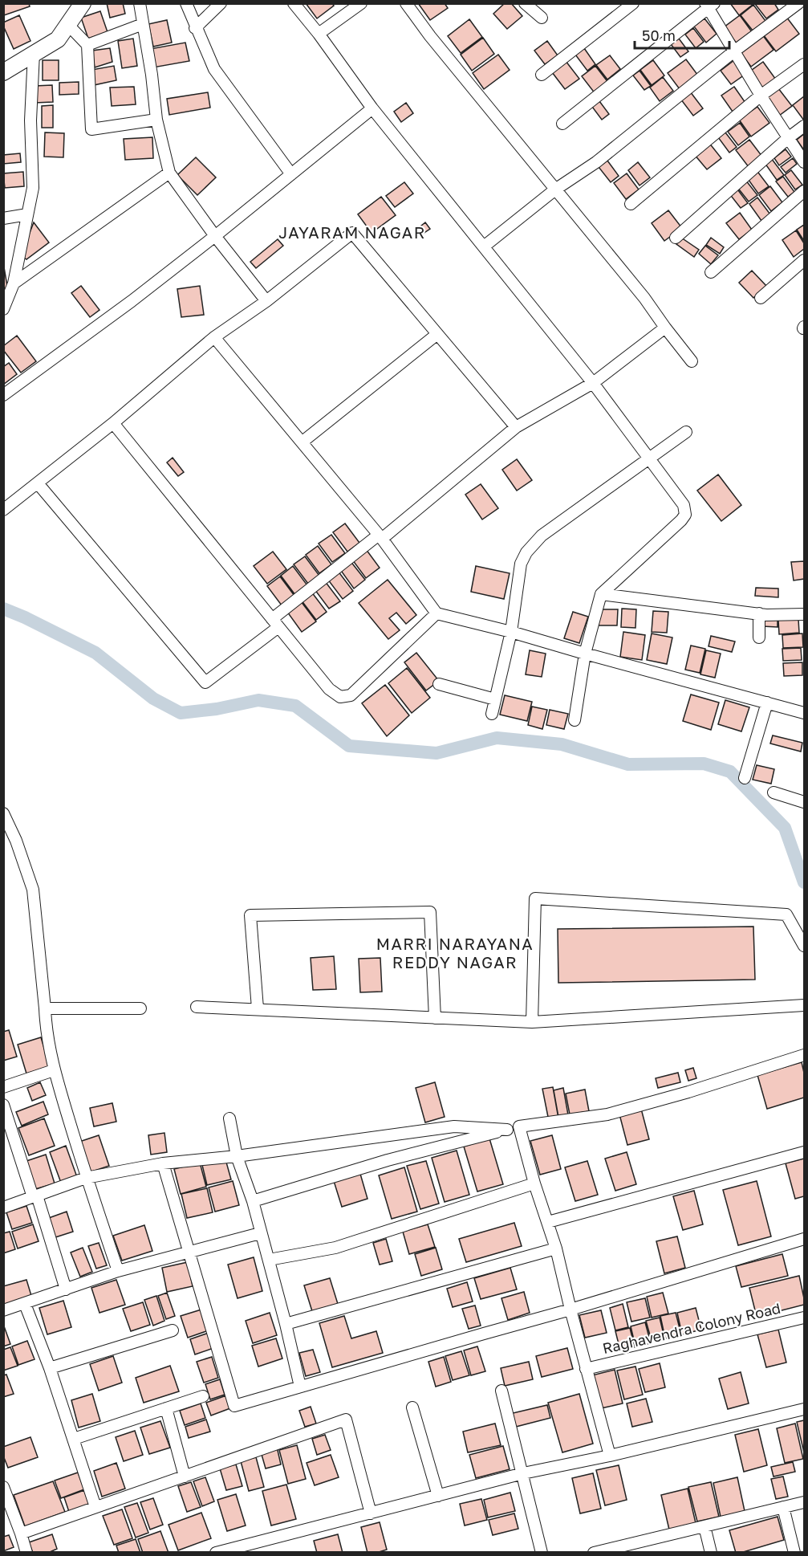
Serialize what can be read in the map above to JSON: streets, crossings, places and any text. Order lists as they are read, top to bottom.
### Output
{
  "streets": {
    "street": ["Raghavendra Colony Road"]
  },
  "districts": ["JAYARAM NAGAR", "MARRI NARAYANA REDDY NAGAR"],
  "scale_bar": "50 m"
}
